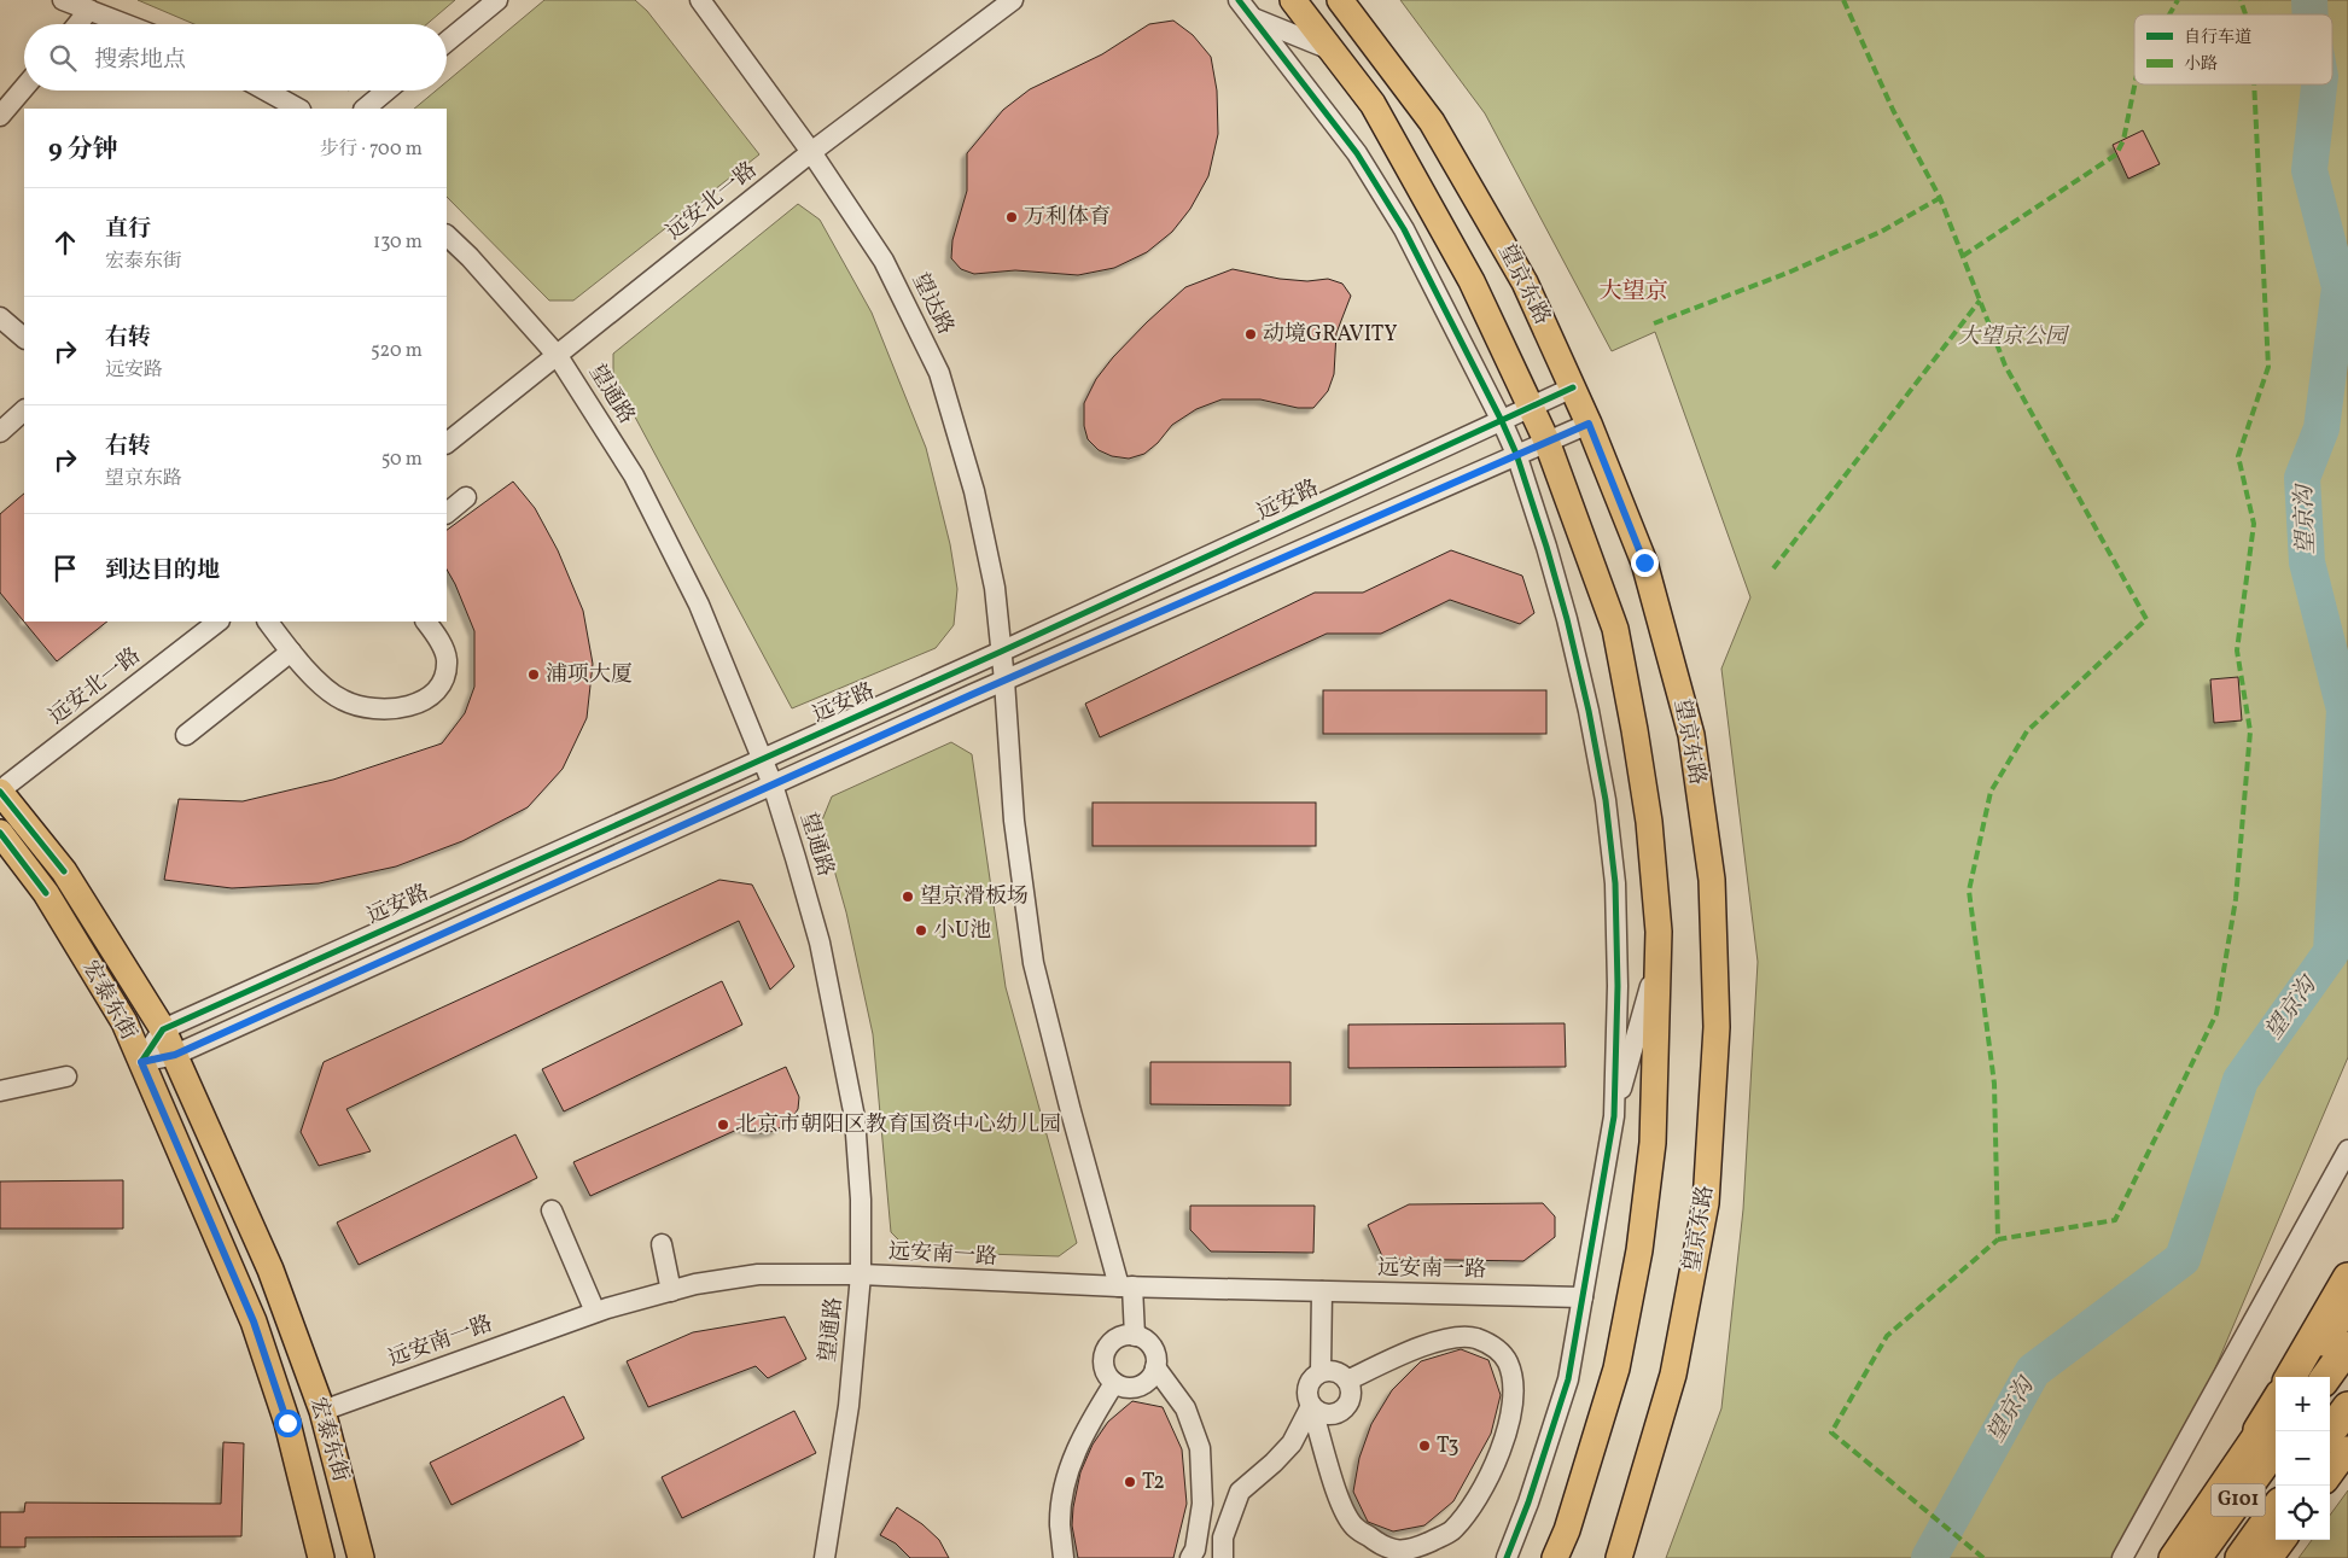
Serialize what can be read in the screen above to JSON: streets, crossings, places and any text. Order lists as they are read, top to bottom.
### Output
{
  "streets": {
    "highway": ["G101"],
    "main road": ["望京东路", "宏泰东街"],
    "street": [
      "远安北一路",
      "望达路",
      "望通路",
      "远安路",
      "远安南一路"
    ]
  },
  "crossings": [
    ["远安北一路", "望达路"],
    ["远安北一路", "望通路"],
    ["远安北一路", "宏泰东街"],
    ["望京东路", "远安路"],
    ["望达路", "远安路"],
    ["望达路", "远安南一路"],
    ["望通路", "远安路"],
    ["望通路", "远安南一路"],
    ["远安路", "宏泰东街"],
    ["宏泰东街", "远安南一路"]
  ],
  "districts": ["大望京"],
  "water": ["望京沟"],
  "parks": ["大望京公园"],
  "places": [
    "万利体育",
    "动境GRAVITY",
    "浦项大厦",
    "望京滑板场",
    "小U池",
    "北京市朝阳区教育国资中心幼儿园",
    "T3",
    "T2"
  ],
  "legend": ["自行车道", "小路"],
  "page": {
    "search": "搜索地点",
    "heading": ["9 分钟", "步行 · 700 m"],
    "list": [
      ["直行", "宏泰东街", "130 m"],
      ["右转", "远安路", "520 m"],
      ["右转", "望京东路", "50 m"],
      "到达目的地"
    ],
    "map_buttons": ["+", "−"]
  }
}
